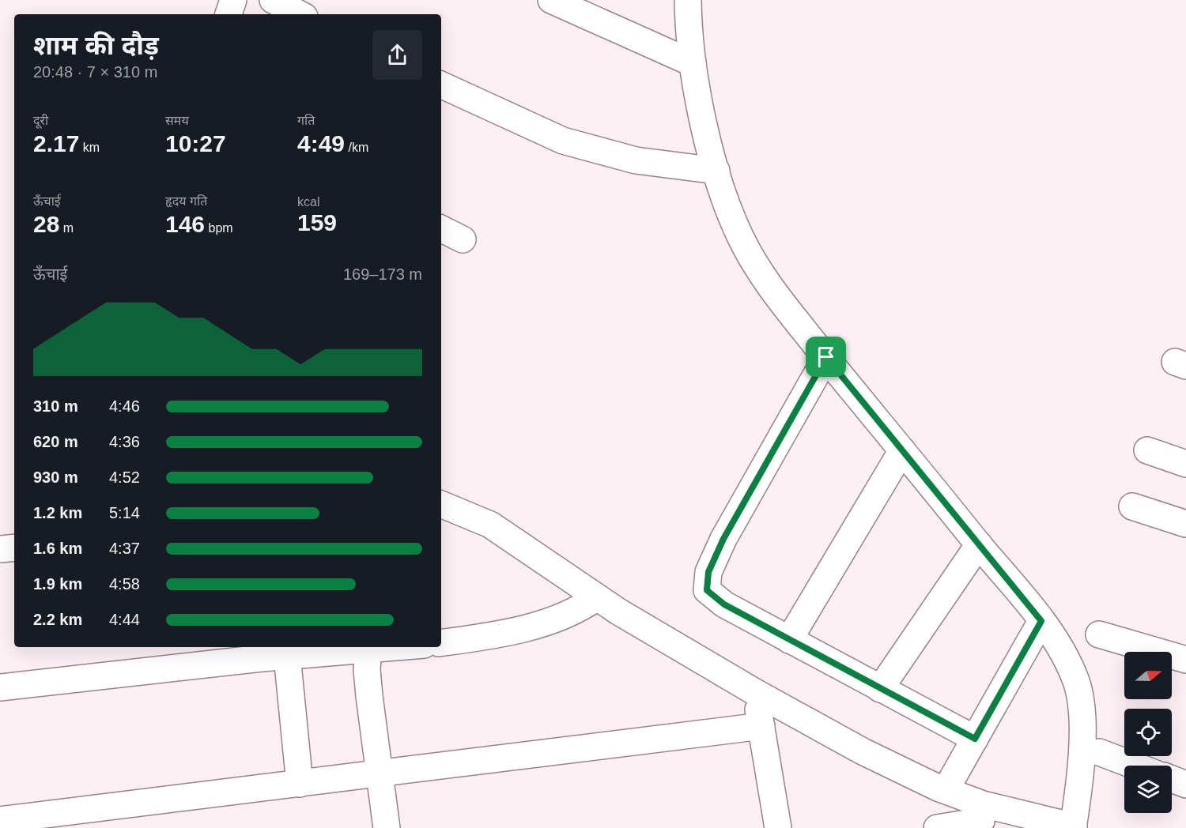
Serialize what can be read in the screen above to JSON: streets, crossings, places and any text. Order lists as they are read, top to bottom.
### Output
{
  "north": "right",
  "page": {
    "heading": ["शाम की दौड़", "20:48 · 7 × 310 m"],
    "stats": [
      ["दूरी", "2.17 km"],
      ["समय", "10:27"],
      ["गति", "4:49 /km"],
      ["ऊँचाई", "28 m"],
      ["हृदय गति", "146 bpm"],
      ["kcal", "159"]
    ],
    "chart": ["ऊँचाई", "169–173 m"],
    "list": [
      {
        "name": "310 m",
        "note": "4:46"
      },
      {
        "name": "620 m",
        "note": "4:36"
      },
      {
        "name": "930 m",
        "note": "4:52"
      },
      {
        "name": "1.2 km",
        "note": "5:14"
      },
      {
        "name": "1.6 km",
        "note": "4:37"
      },
      {
        "name": "1.9 km",
        "note": "4:58"
      },
      {
        "name": "2.2 km",
        "note": "4:44"
      }
    ]
  }
}
